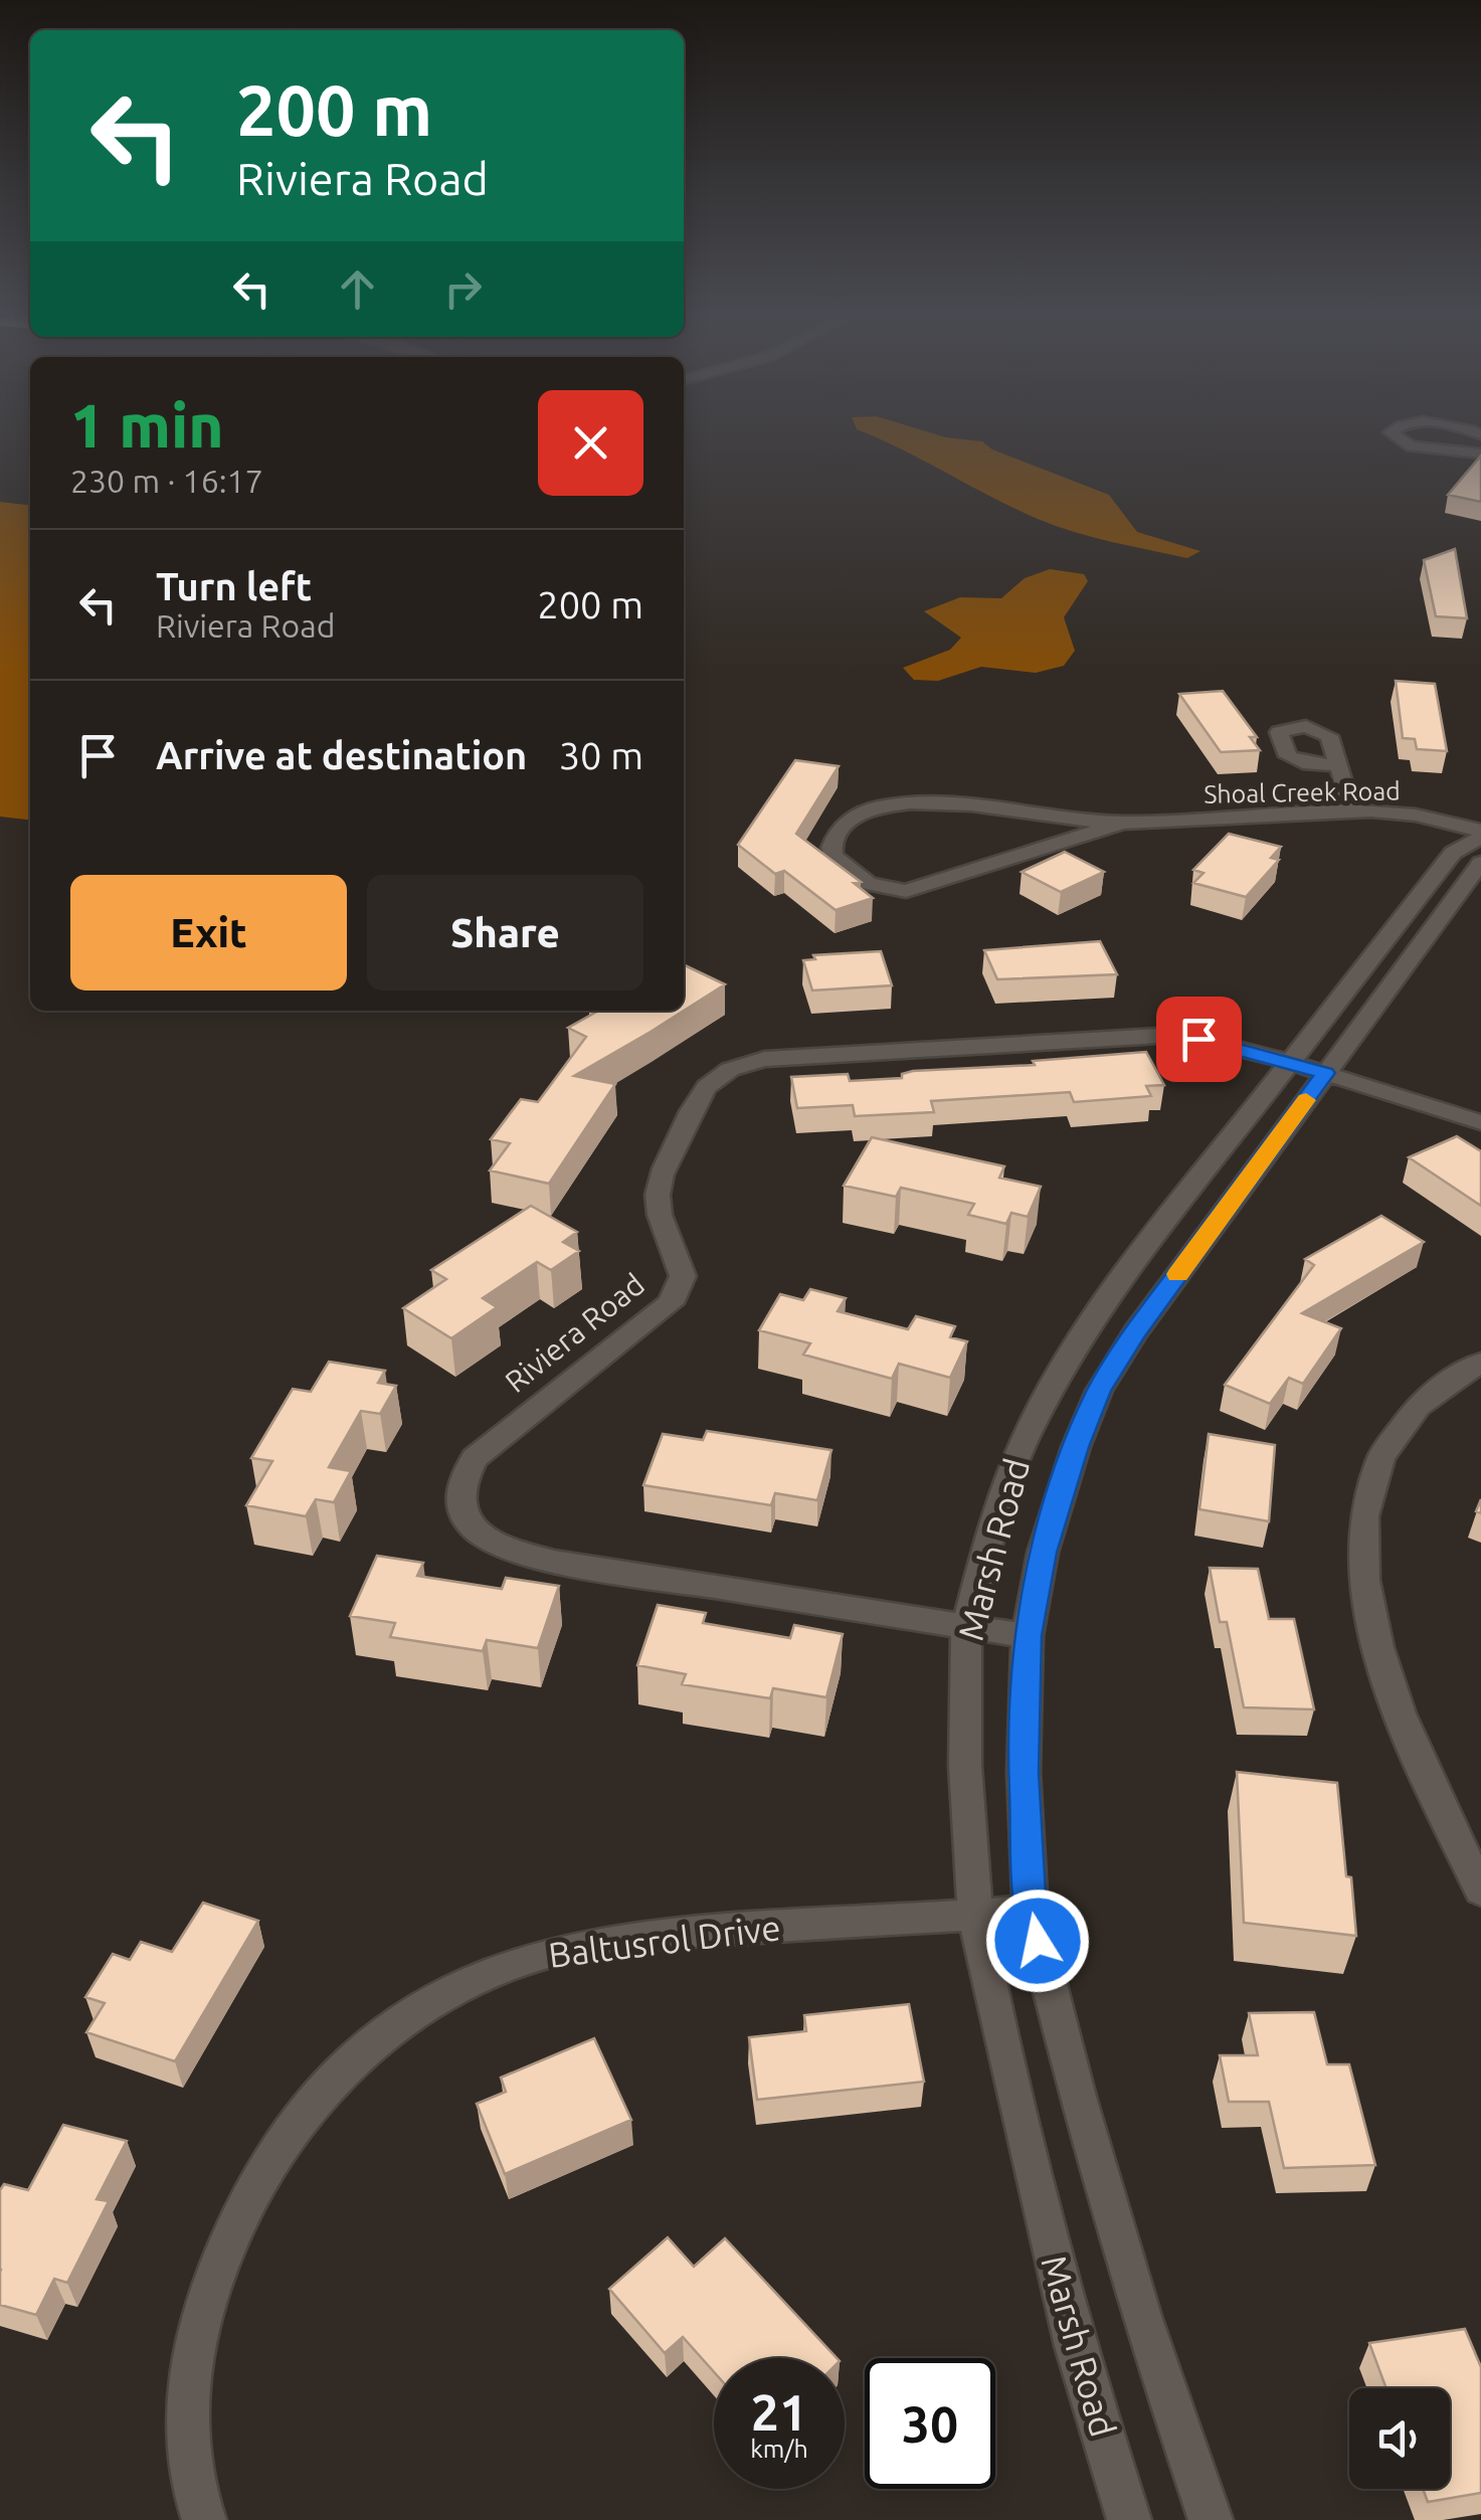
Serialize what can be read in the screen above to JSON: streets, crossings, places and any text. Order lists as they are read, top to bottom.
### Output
{
  "streets": {
    "street": [
      "Shoal Creek Road",
      "Riviera Road",
      "Marsh Road",
      "Baltusrol Drive"
    ]
  },
  "crossings": [
    ["Shoal Creek Road", "Marsh Road"],
    ["Riviera Road", "Marsh Road"],
    ["Marsh Road", "Baltusrol Drive"]
  ],
  "page": {
    "turn": ["200 m", "Riviera Road"],
    "heading": ["1 min", "230 m · 16:17"],
    "list": [
      {
        "name": "Turn left",
        "note": "Riviera Road",
        "value": "200 m"
      },
      {
        "name": "Arrive at destination",
        "value": "30 m"
      }
    ],
    "buttons": ["Exit", "Share"],
    "speed": "21 km/h",
    "limit": "30"
  }
}
